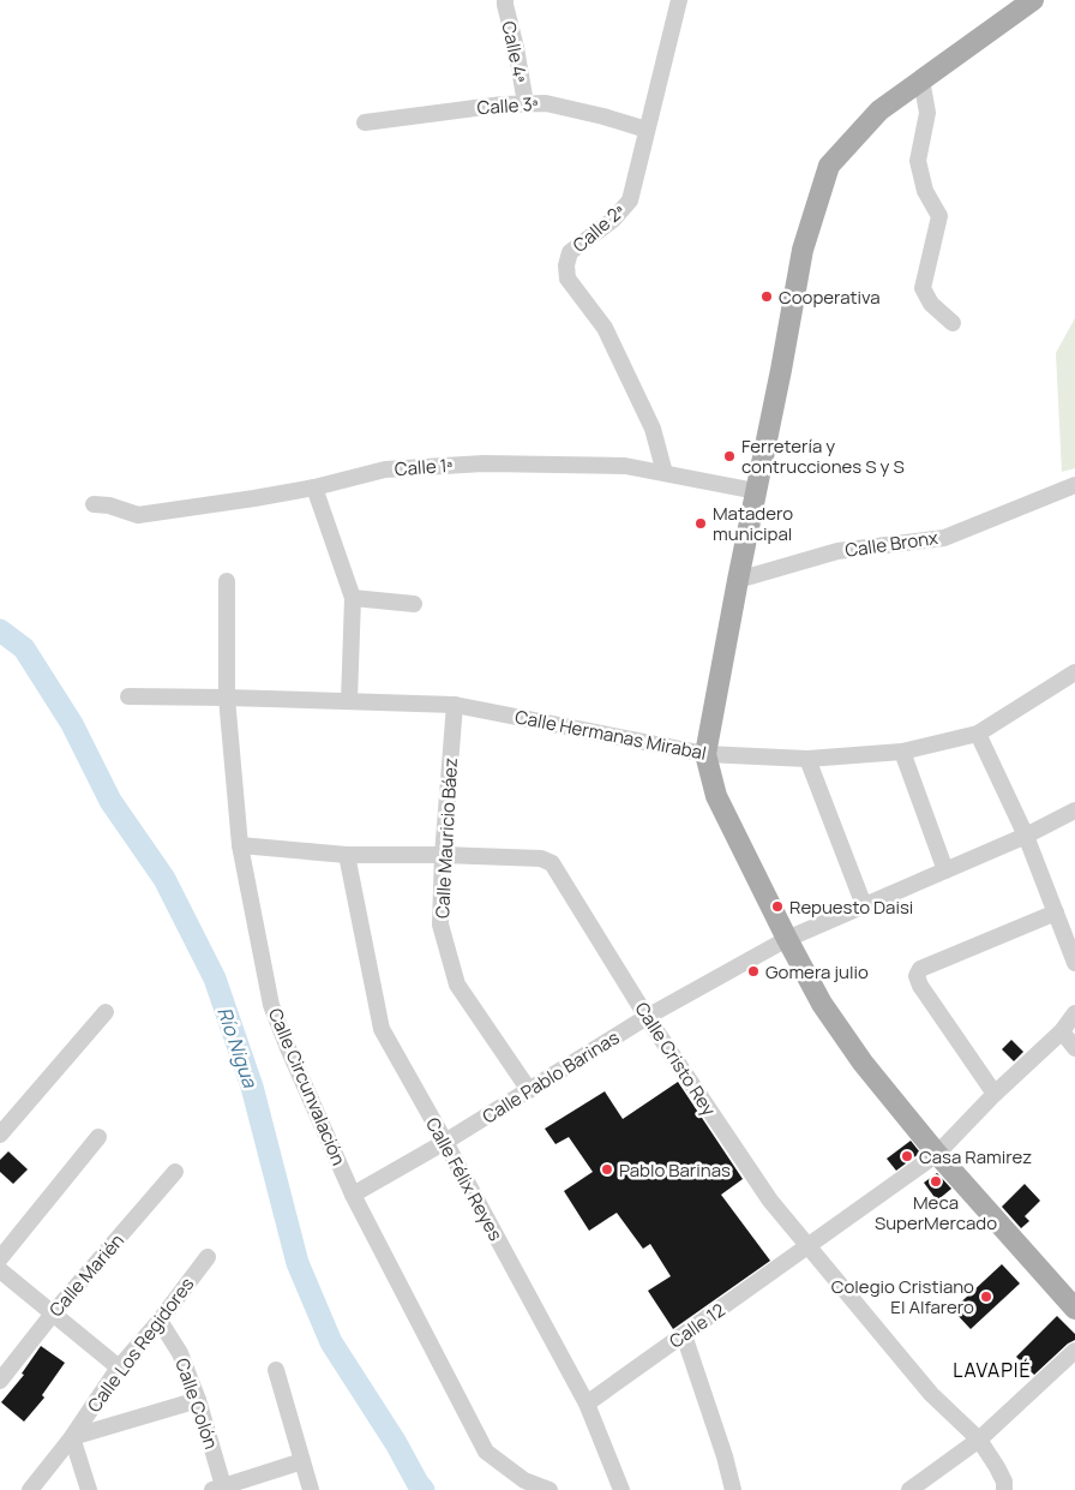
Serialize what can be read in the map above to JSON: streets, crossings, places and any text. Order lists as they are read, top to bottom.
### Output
{
  "streets": {
    "street": [
      "Calle 4ª",
      "Calle 3ª",
      "Calle 2ª",
      "Calle 1ª",
      "Calle Bronx",
      "Calle Hermanas Mirabal",
      "Calle Mauricio Báez",
      "Calle Cristo Rey",
      "Calle Pablo Barinas",
      "Calle Circunvalación",
      "Calle Félix Reyes",
      "Calle Marién",
      "Calle 12",
      "Calle Los Regidores",
      "Calle Colón"
    ]
  },
  "crossings": [
    ["Calle 4ª", "Calle 3ª"],
    ["Calle 3ª", "Calle 2ª"],
    ["Calle 2ª", "Calle 1ª"],
    ["Calle Hermanas Mirabal", "Calle Mauricio Báez"],
    ["Calle Hermanas Mirabal", "Calle Circunvalación"],
    ["Calle Mauricio Báez", "Calle Cristo Rey"],
    ["Calle Mauricio Báez", "Calle Pablo Barinas"],
    ["Calle Cristo Rey", "Calle Pablo Barinas"],
    ["Calle Cristo Rey", "Calle Circunvalación"],
    ["Calle Cristo Rey", "Calle Félix Reyes"],
    ["Calle Cristo Rey", "Calle 12"],
    ["Calle Pablo Barinas", "Calle Circunvalación"],
    ["Calle Pablo Barinas", "Calle Félix Reyes"],
    ["Calle Félix Reyes", "Calle 12"],
    ["Calle Los Regidores", "Calle Colón"]
  ],
  "districts": ["LAVAPIÉ"],
  "water": ["Río Nigua"],
  "places": [
    "Cooperativa",
    "Ferretería y contrucciones S y S",
    "Matadero municipal",
    "Repuesto Daisi",
    "Gomera julio",
    "Casa Ramirez",
    "Pablo Barinas",
    "Meca SuperMercado",
    "Colegio Cristiano El Alfarero"
  ]
}
